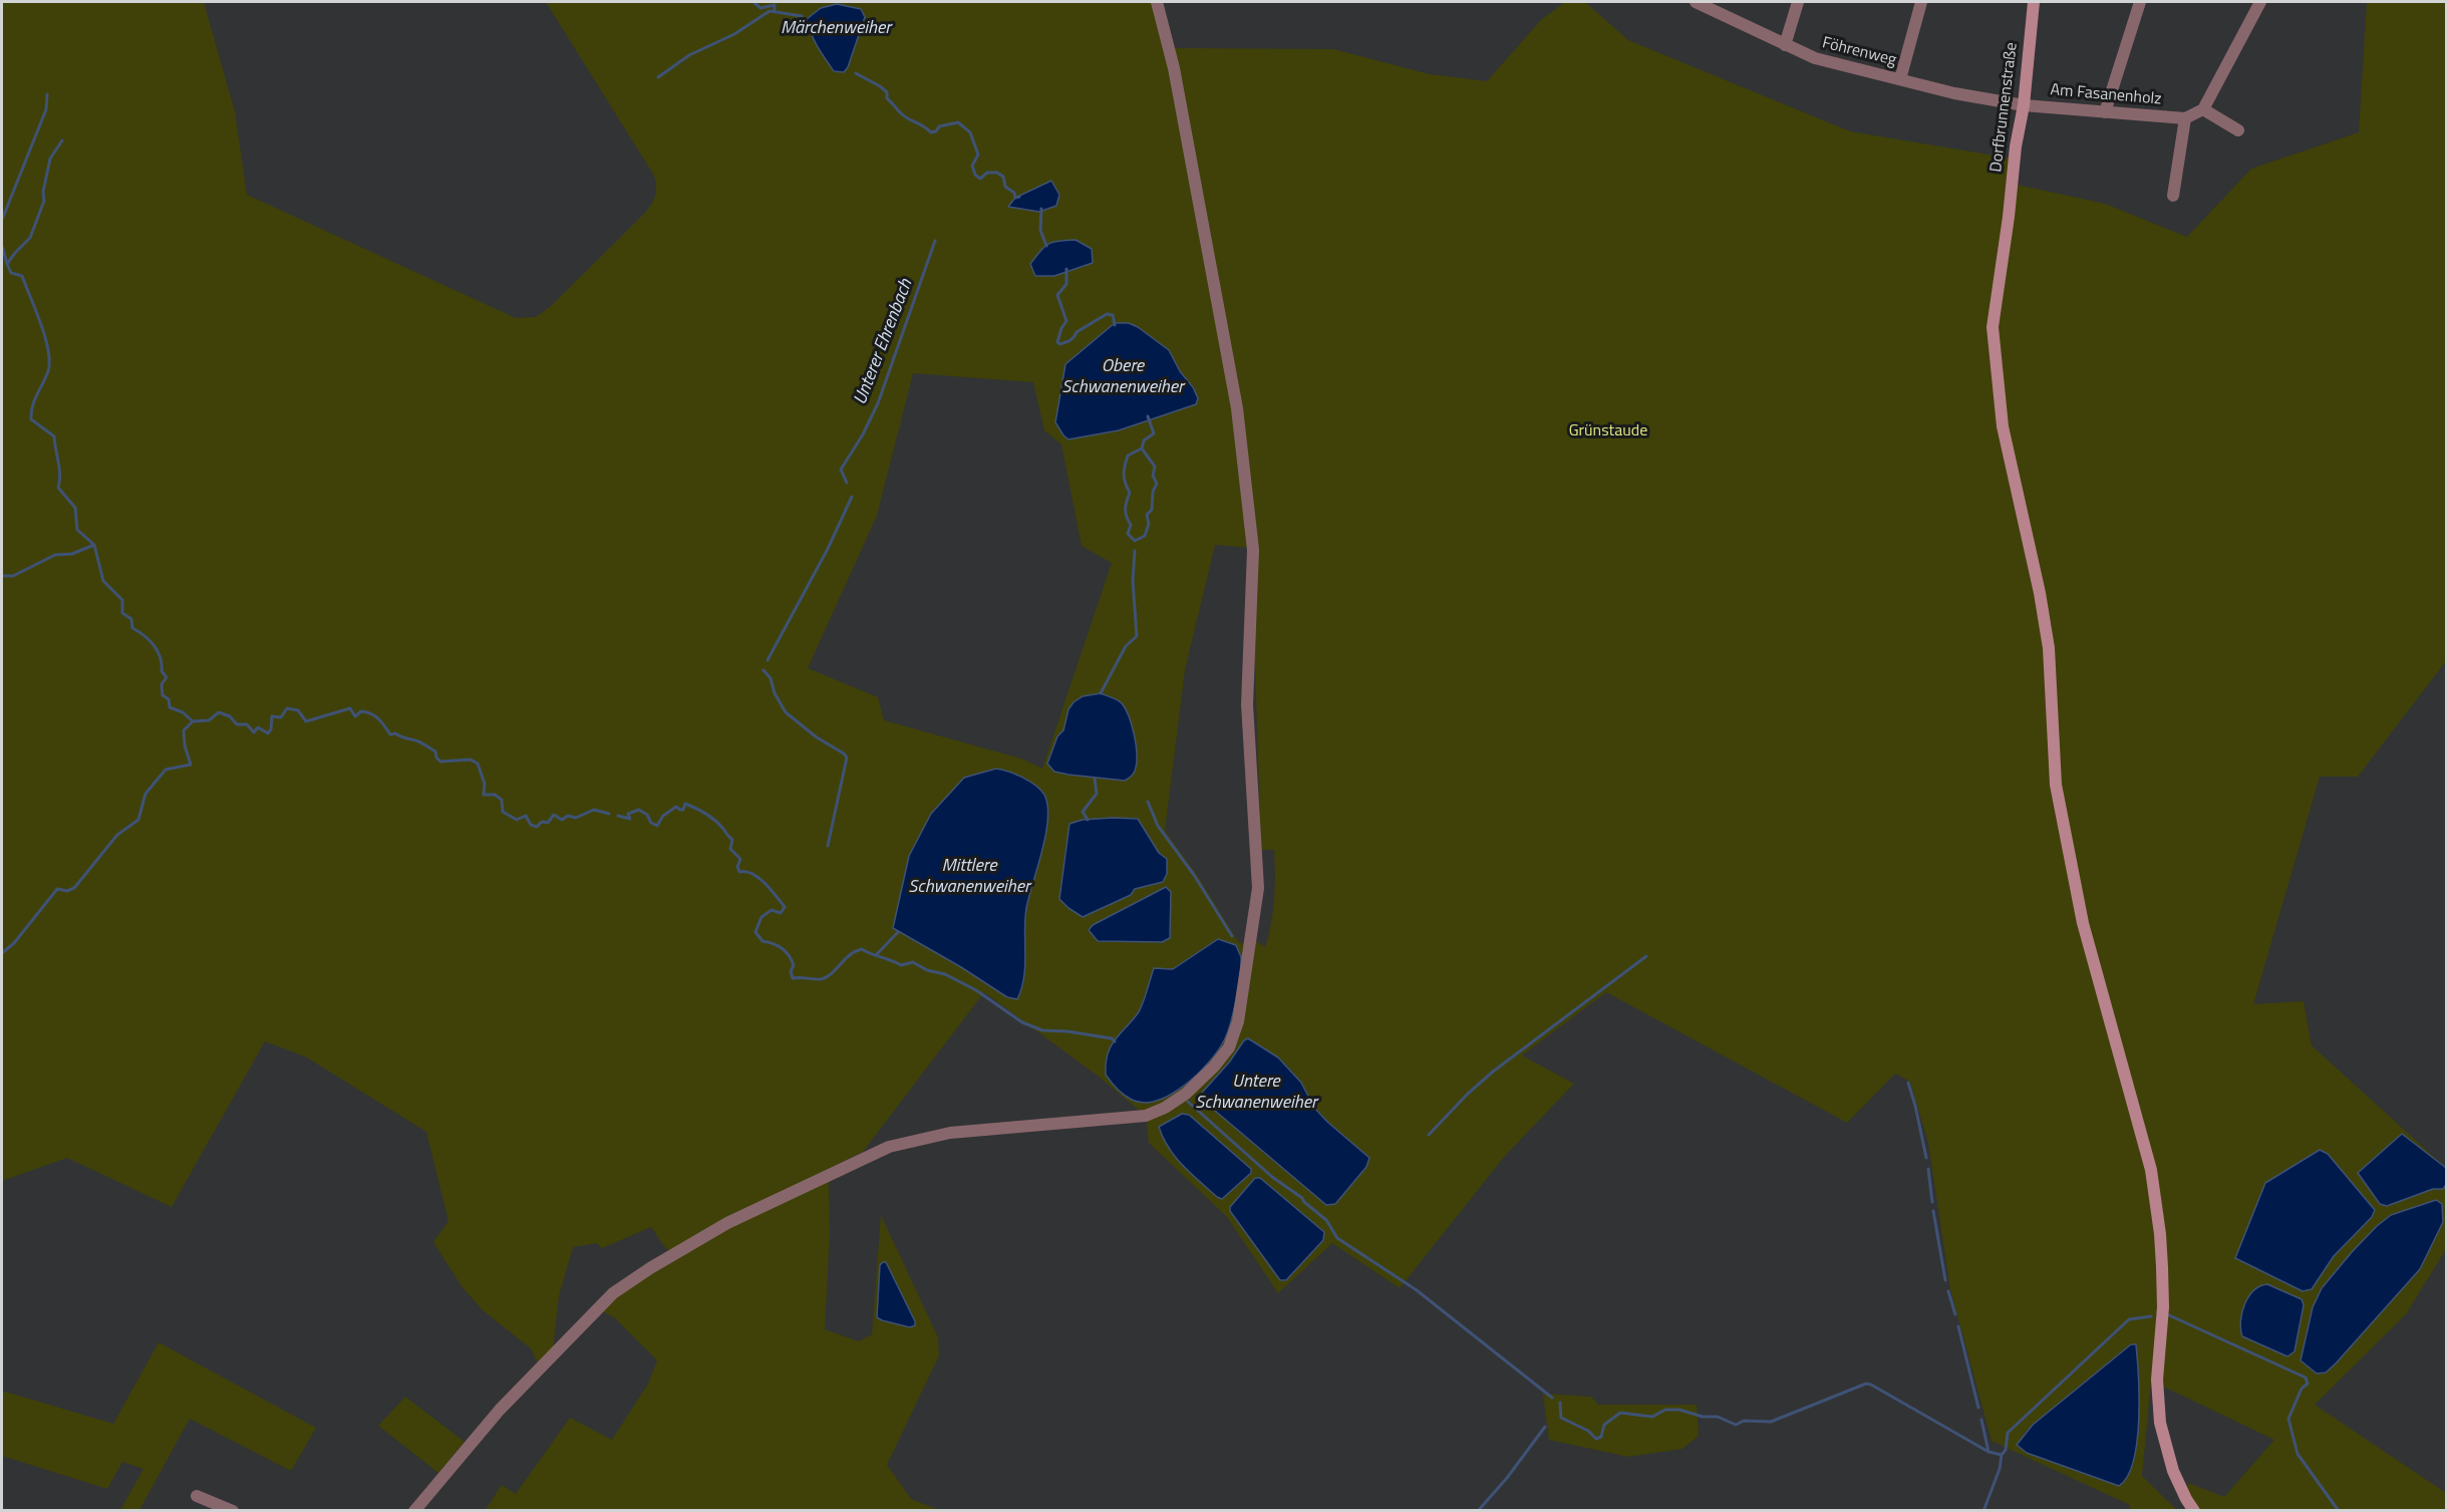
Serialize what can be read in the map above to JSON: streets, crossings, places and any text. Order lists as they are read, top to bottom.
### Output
{
  "streets": {
    "street": ["Föhrenweg", "Am Fasanenholz", "Dorfbrunnenstraße"]
  },
  "crossings": [
    ["Föhrenweg", "Am Fasanenholz"],
    ["Föhrenweg", "Dorfbrunnenstraße"],
    ["Am Fasanenholz", "Dorfbrunnenstraße"]
  ],
  "water": [
    "Märchenweiher",
    "Unterer Ehrenbach",
    "Obere Schwanenweiher",
    "Mittlere Schwanenweiher",
    "Untere Schwanenweiher"
  ],
  "parks": ["Grünstaude"]
}
